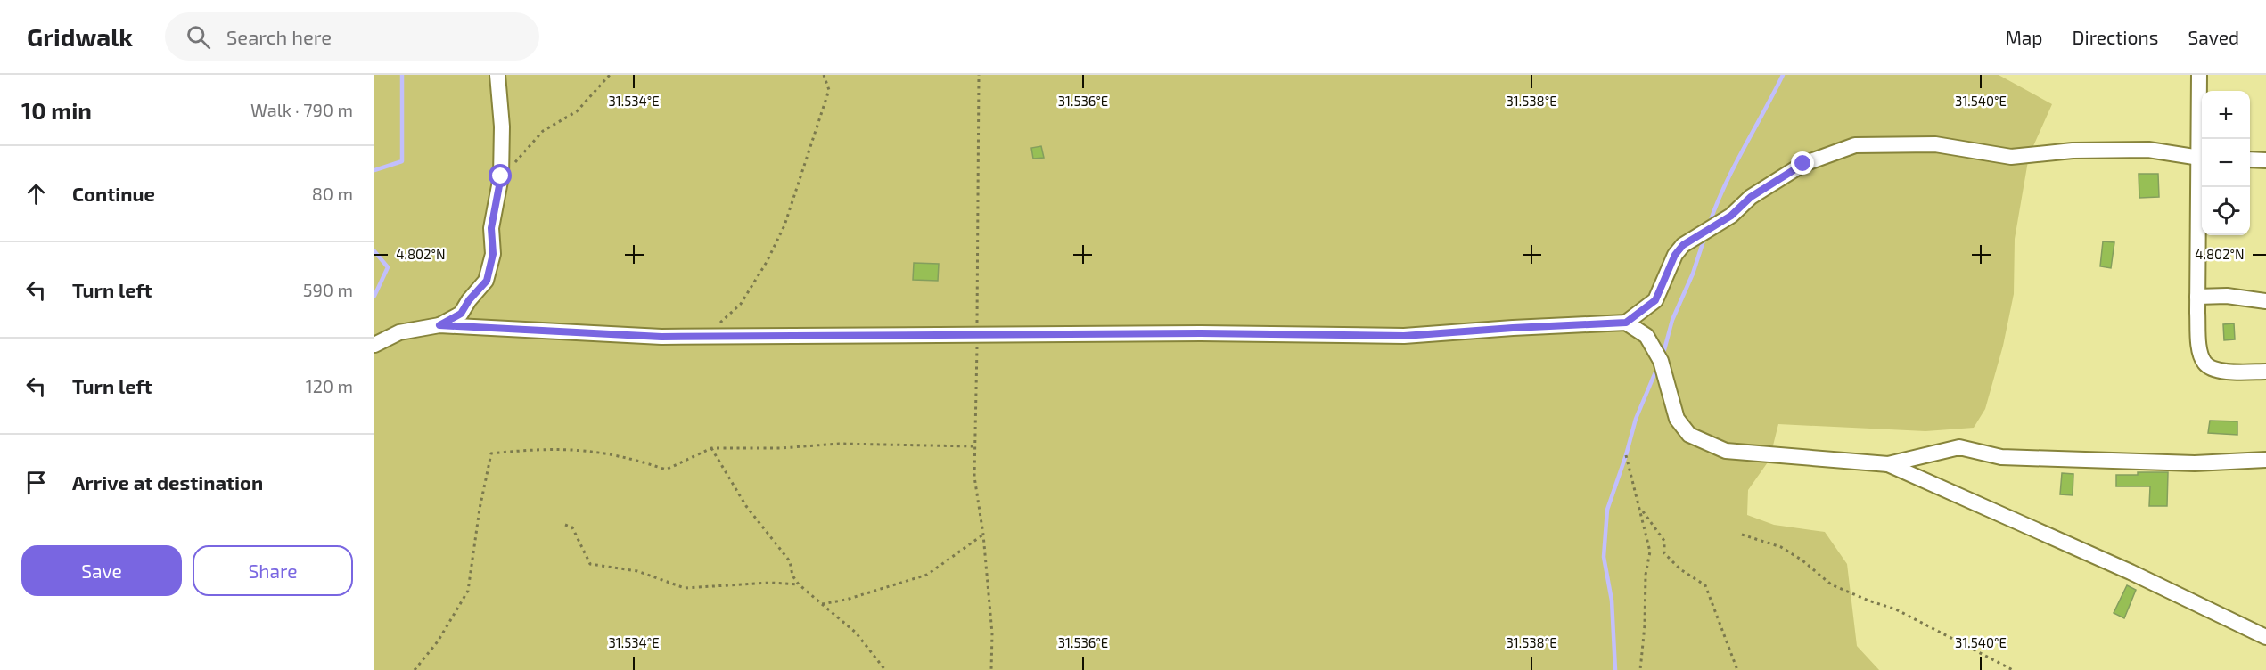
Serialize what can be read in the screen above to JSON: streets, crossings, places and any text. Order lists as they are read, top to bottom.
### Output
{
  "page": {
    "header": "Gridwalk",
    "search": "Search here",
    "nav": ["Map", "Directions", "Saved"],
    "heading": ["10 min", "Walk · 790 m"],
    "map_buttons": ["+", "−"],
    "list": [
      ["Continue", "80 m"],
      ["Turn left", "590 m"],
      ["Turn left", "120 m"],
      "Arrive at destination"
    ],
    "buttons": ["Save", "Share"]
  },
  "coordinates": [
    "31.534°E",
    "31.536°E",
    "31.538°E",
    "31.540°E",
    "4.802°N"
  ]
}
